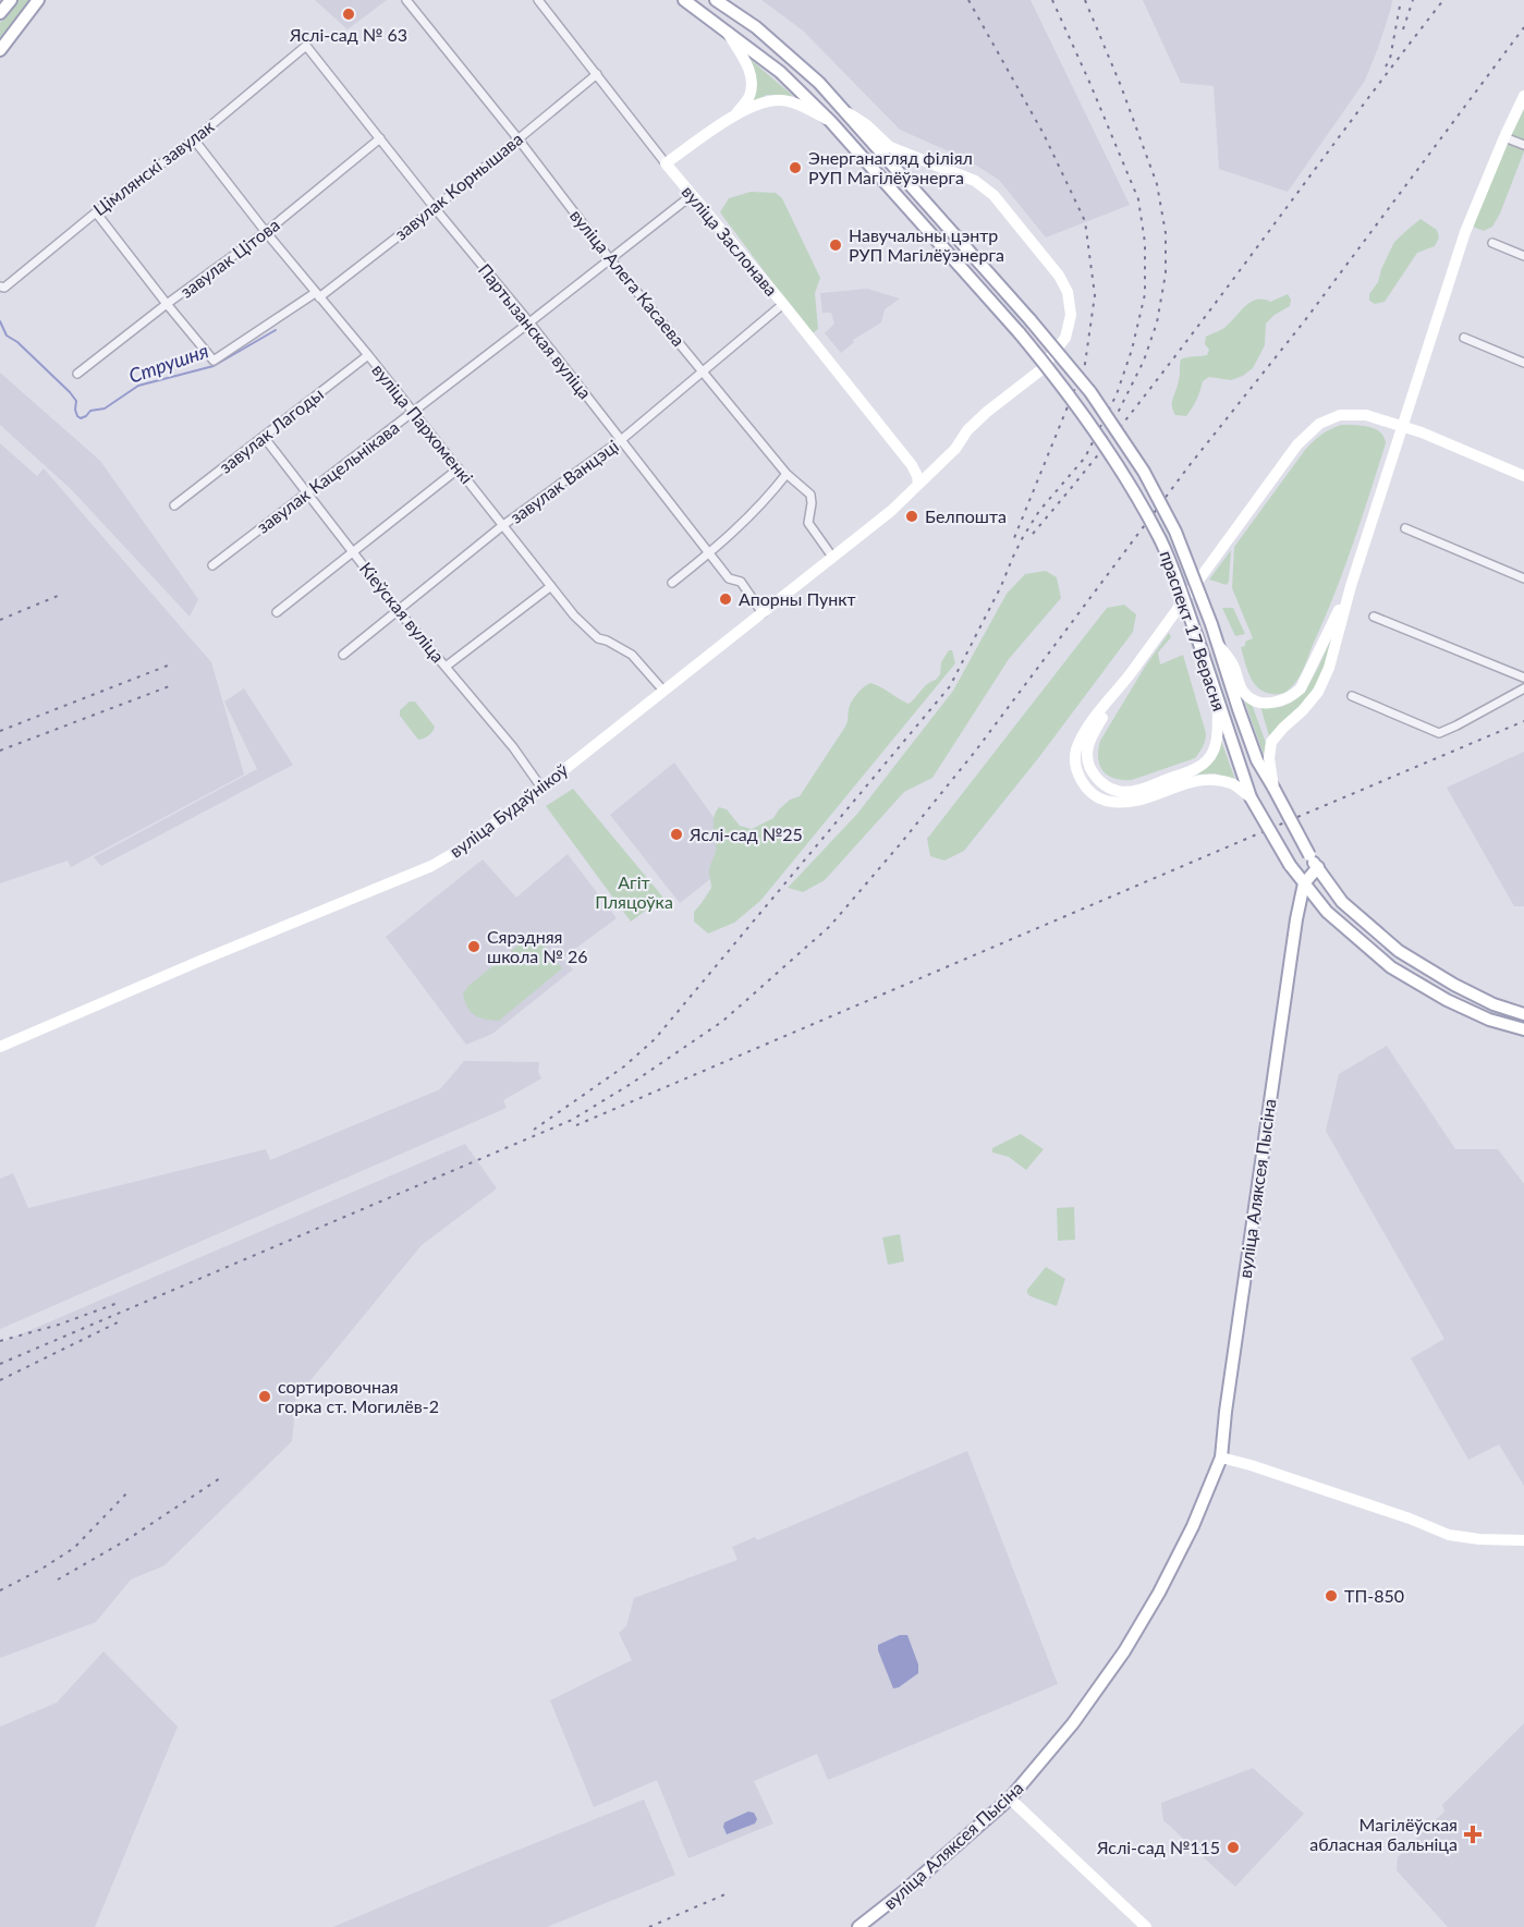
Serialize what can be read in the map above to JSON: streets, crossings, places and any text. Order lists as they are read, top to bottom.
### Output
{
  "streets": {
    "main road": [
      "вуліца Заслонава",
      "праспект 17 Верасня",
      "вуліца Будаўнікоў",
      "вуліца Аляксея Пысіна"
    ],
    "street": [
      "Цімлянскі завулак",
      "завулак Корнышава",
      "завулак Цітова",
      "вуліца Алега Касаева",
      "Партызанская вуліца",
      "вуліца Пархоменкі",
      "завулак Лагоды",
      "завулак Кацельнікава",
      "завулак Ванцэці",
      "Кіеўская вуліца"
    ]
  },
  "crossings": [
    ["Цімлянскі завулак", "Партызанская вуліца"],
    ["Цімлянскі завулак", "вуліца Пархоменкі"],
    ["завулак Корнышава", "вуліца Заслонава"],
    ["завулак Корнышава", "завулак Цітова"],
    ["завулак Корнышава", "вуліца Алега Касаева"],
    ["завулак Корнышава", "Партызанская вуліца"],
    ["завулак Корнышава", "вуліца Пархоменкі"],
    ["вуліца Заслонава", "завулак Кацельнікава"],
    ["вуліца Заслонава", "завулак Ванцэці"],
    ["вуліца Заслонава", "вуліца Будаўнікоў"],
    ["завулак Цітова", "Партызанская вуліца"],
    ["завулак Цітова", "вуліца Пархоменкі"],
    ["вуліца Алега Касаева", "завулак Кацельнікава"],
    ["вуліца Алега Касаева", "завулак Ванцэці"],
    ["вуліца Алега Касаева", "вуліца Будаўнікоў"],
    ["Партызанская вуліца", "завулак Кацельнікава"],
    ["Партызанская вуліца", "завулак Ванцэці"],
    ["Партызанская вуліца", "вуліца Будаўнікоў"],
    ["вуліца Пархоменкі", "завулак Лагоды"],
    ["вуліца Пархоменкі", "завулак Кацельнікава"],
    ["вуліца Пархоменкі", "завулак Ванцэці"],
    ["вуліца Пархоменкі", "вуліца Будаўнікоў"],
    ["завулак Лагоды", "Кіеўская вуліца"],
    ["завулак Кацельнікава", "Кіеўская вуліца"],
    ["завулак Ванцэці", "Кіеўская вуліца"],
    ["Кіеўская вуліца", "вуліца Будаўнікоў"],
    ["праспект 17 Верасня", "вуліца Будаўнікоў"],
    ["праспект 17 Верасня", "вуліца Аляксея Пысіна"]
  ],
  "water": ["Струшня"],
  "parks": ["Агіт Пляцоўка"],
  "places": {
    "other": [
      "Яслі-сад № 63",
      "Энерганагляд філіял РУП Магілёўэнерга",
      "Навучальны цэнтр РУП Магілёўэнерга",
      "Белпошта",
      "Апорны Пункт",
      "Яслі-сад №25",
      "Сярэдняя школа № 26",
      "сортировочная горка ст. Могилёв-2",
      "ТП-850",
      "Яслі-сад №115"
    ],
    "health": ["Магілёўская абласная бальніца"]
  }
}
